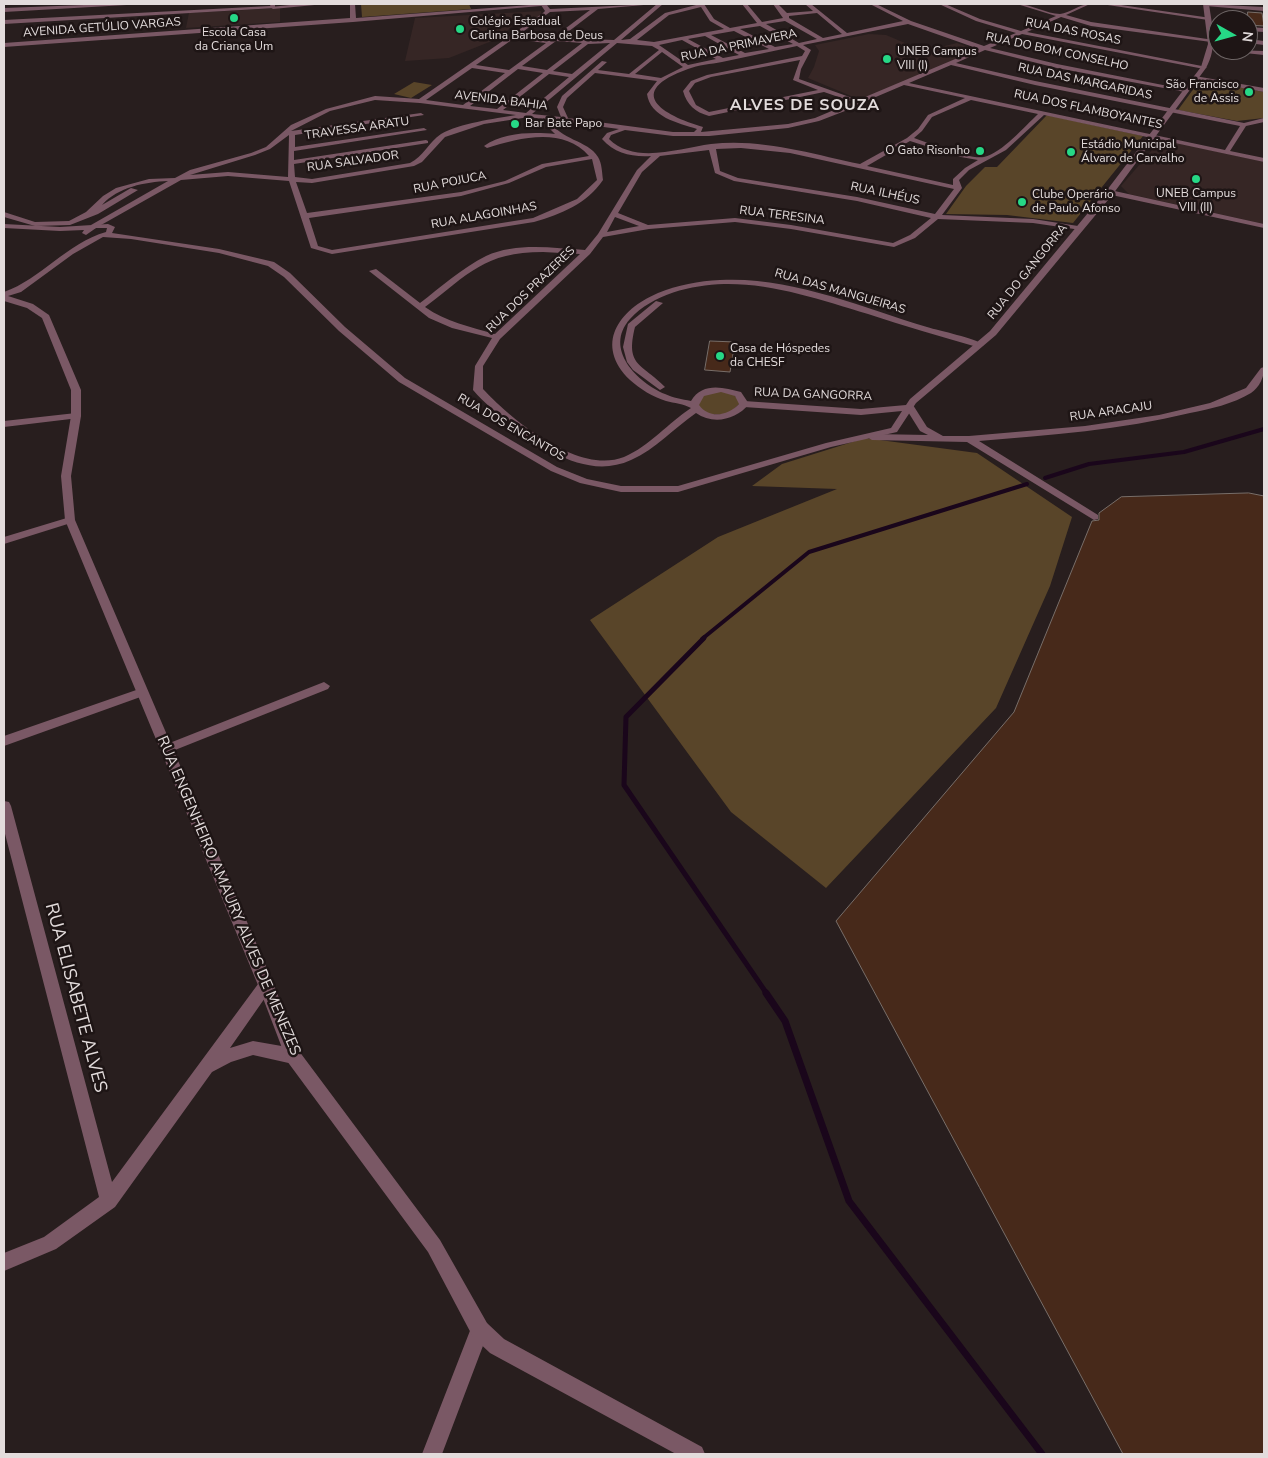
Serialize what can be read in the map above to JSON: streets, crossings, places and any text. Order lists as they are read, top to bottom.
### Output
{
  "streets": {
    "street": [
      "AVENIDA GETÚLIO VARGAS",
      "RUA DAS ROSAS",
      "RUA DA PRIMAVERA",
      "RUA DO BOM CONSELHO",
      "RUA DAS MARGARIDAS",
      "AVENIDA BAHIA",
      "RUA DOS FLAMBOYANTES",
      "TRAVESSA ARATU",
      "RUA SALVADOR",
      "RUA POJUCA",
      "RUA ILHÉUS",
      "RUA ALAGOINHAS",
      "RUA TERESINA",
      "RUA DO GANGORRA",
      "RUA DOS PRAZERES",
      "RUA DAS MANGUEIRAS",
      "RUA DA GANGORRA",
      "RUA ARACAJU",
      "RUA DOS ENCANTOS",
      "RUA ENGENHEIRO AMAURY ALVES DE MENEZES",
      "RUA ELISABETE ALVES"
    ]
  },
  "crossings": [
    ["RUA DAS ROSAS", "AVENIDA BAHIA"],
    ["RUA DAS ROSAS", "RUA DO GANGORRA"],
    ["RUA DA PRIMAVERA", "RUA DO BOM CONSELHO"],
    ["RUA DO BOM CONSELHO", "AVENIDA BAHIA"],
    ["RUA DO BOM CONSELHO", "RUA DO GANGORRA"],
    ["RUA DAS MARGARIDAS", "AVENIDA BAHIA"],
    ["RUA DAS MARGARIDAS", "RUA DO GANGORRA"],
    ["AVENIDA BAHIA", "RUA DOS FLAMBOYANTES"],
    ["AVENIDA BAHIA", "RUA SALVADOR"],
    ["RUA DOS FLAMBOYANTES", "RUA DO GANGORRA"],
    ["RUA SALVADOR", "RUA DOS ENCANTOS"],
    ["RUA POJUCA", "RUA ALAGOINHAS"],
    ["RUA ILHÉUS", "RUA TERESINA"],
    ["RUA ILHÉUS", "RUA DO GANGORRA"],
    ["RUA TERESINA", "RUA DOS PRAZERES"],
    ["RUA DO GANGORRA", "RUA DAS MANGUEIRAS"],
    ["RUA DO GANGORRA", "RUA DA GANGORRA"],
    ["RUA DO GANGORRA", "RUA ARACAJU"],
    ["RUA DO GANGORRA", "RUA DOS ENCANTOS"],
    ["RUA DOS PRAZERES", "RUA DA GANGORRA"],
    ["RUA DA GANGORRA", "RUA ARACAJU"],
    ["RUA DA GANGORRA", "RUA DOS ENCANTOS"],
    ["RUA ARACAJU", "RUA DOS ENCANTOS"]
  ],
  "districts": ["ALVES DE SOUZA"],
  "places": [
    "Escola Casa da Criança Um",
    "Colégio Estadual Carlina Barbosa de Deus",
    "UNEB Campus VIII (I)",
    "São Francisco de Assis",
    "Bar Bate Papo",
    "O Gato Risonho",
    "Estádio Municipal Álvaro de Carvalho",
    "UNEB Campus VIII (II)",
    "Clube Operário de Paulo Afonso",
    "Casa de Hóspedes da CHESF"
  ],
  "north": "right"
}
